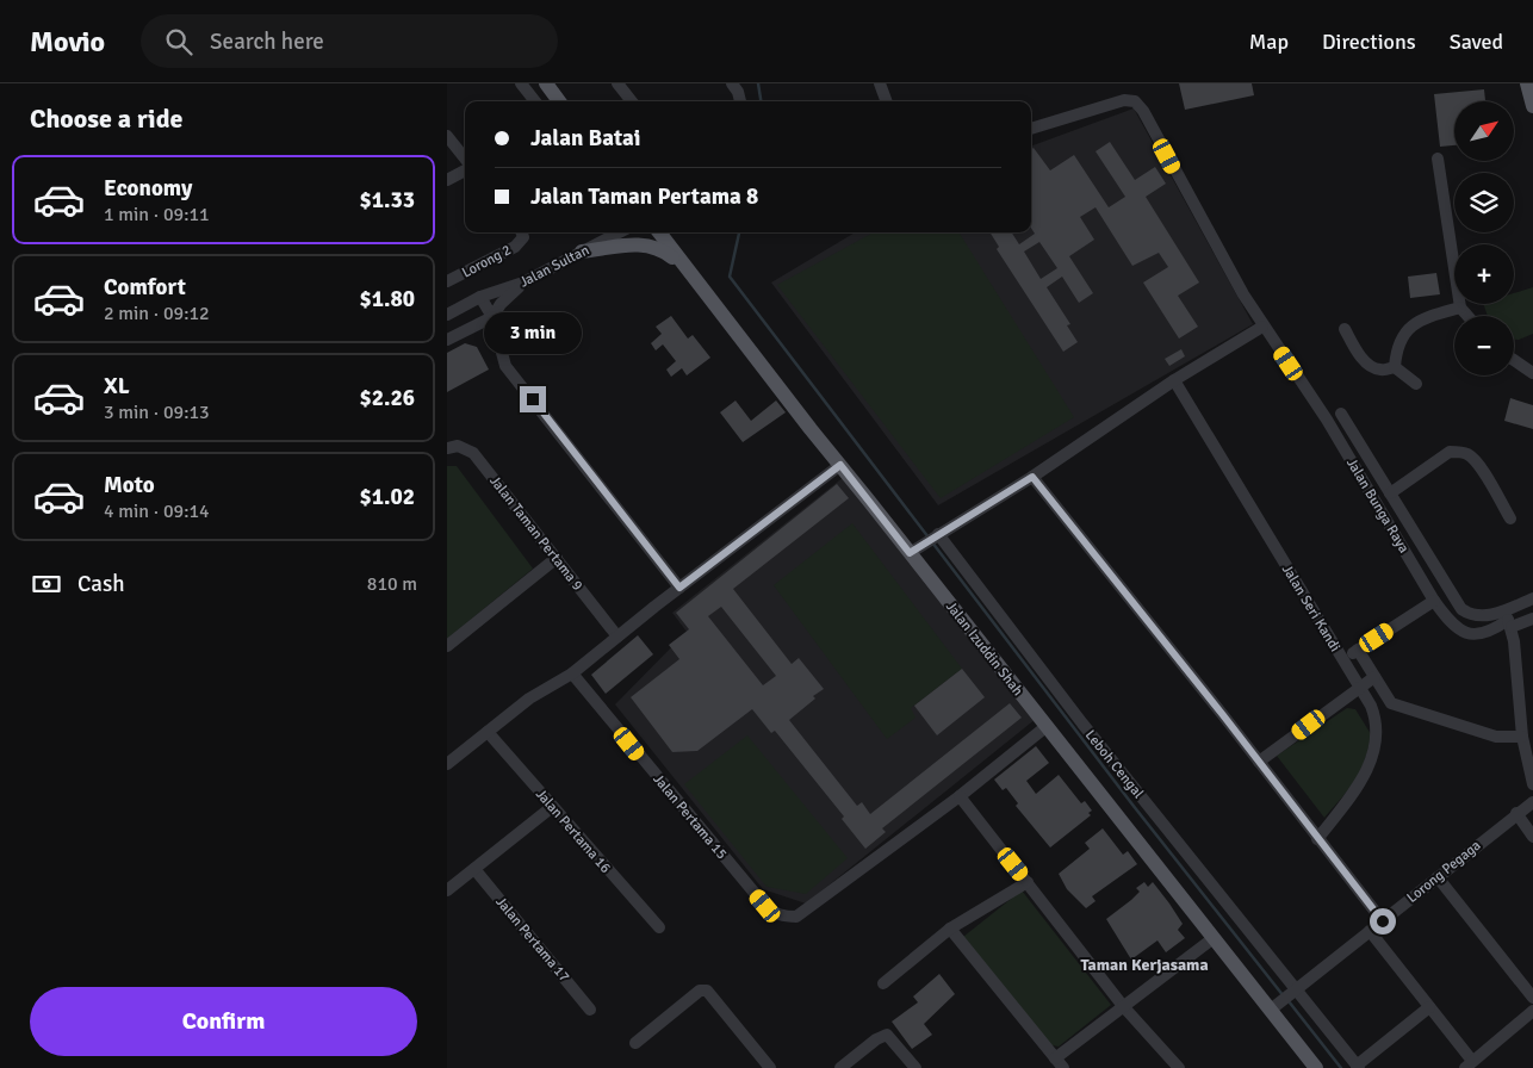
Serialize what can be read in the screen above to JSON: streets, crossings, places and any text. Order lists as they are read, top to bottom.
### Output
{
  "streets": {
    "main road": ["Jalan Izuddin Shah"],
    "street": [
      "Lorong 2",
      "Jalan Sultan",
      "Jalan Bunga Raya",
      "Jalan Taman Pertama 9",
      "Jalan Seri Kandi",
      "Leboh Cengal",
      "Jalan Pertama 15",
      "Jalan Pertama 16",
      "Lorong Pegaga",
      "Jalan Pertama 17"
    ]
  },
  "crossings": [
    ["Jalan Izuddin Shah", "Leboh Cengal"],
    ["Jalan Izuddin Shah", "Lorong Pegaga"],
    ["Leboh Cengal", "Lorong Pegaga"]
  ],
  "districts": ["Taman Kerjasama"],
  "north": "top right",
  "page": {
    "header": "Movio",
    "search": "Search here",
    "nav": ["Map", "Directions", "Saved"],
    "heading": "Choose a ride",
    "map_buttons": ["+", "−"],
    "banner": ["Jalan Batai", "Jalan Taman Pertama 8"],
    "list": [
      {
        "name": "Economy",
        "note": "1 min · 09:11",
        "value": "$1.33"
      },
      {
        "name": "Comfort",
        "note": "2 min · 09:12",
        "value": "$1.80"
      },
      {
        "name": "XL",
        "note": "3 min · 09:13",
        "value": "$2.26"
      },
      {
        "name": "Moto",
        "note": "4 min · 09:14",
        "value": "$1.02"
      }
    ],
    "bubble": "3 min",
    "pay": ["Cash", "810 m"],
    "buttons": "Confirm"
  }
}
